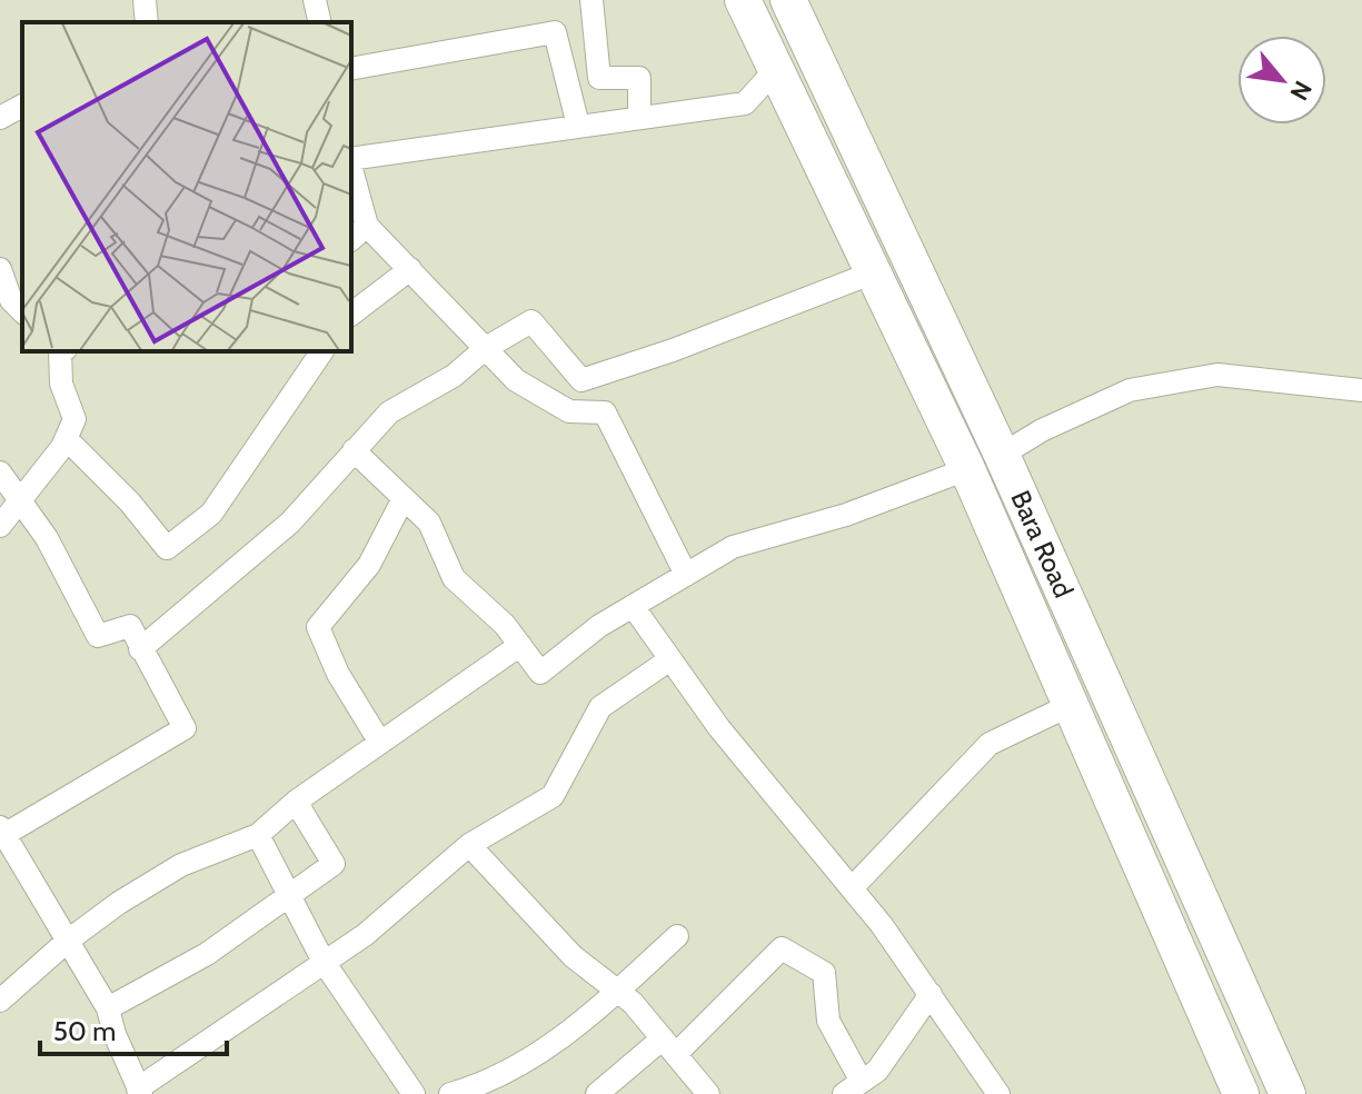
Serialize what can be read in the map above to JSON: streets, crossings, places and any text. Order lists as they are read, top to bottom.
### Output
{
  "streets": {
    "main road": ["Bara Road"]
  },
  "scale_bar": "50 m",
  "north": "bottom right"
}
